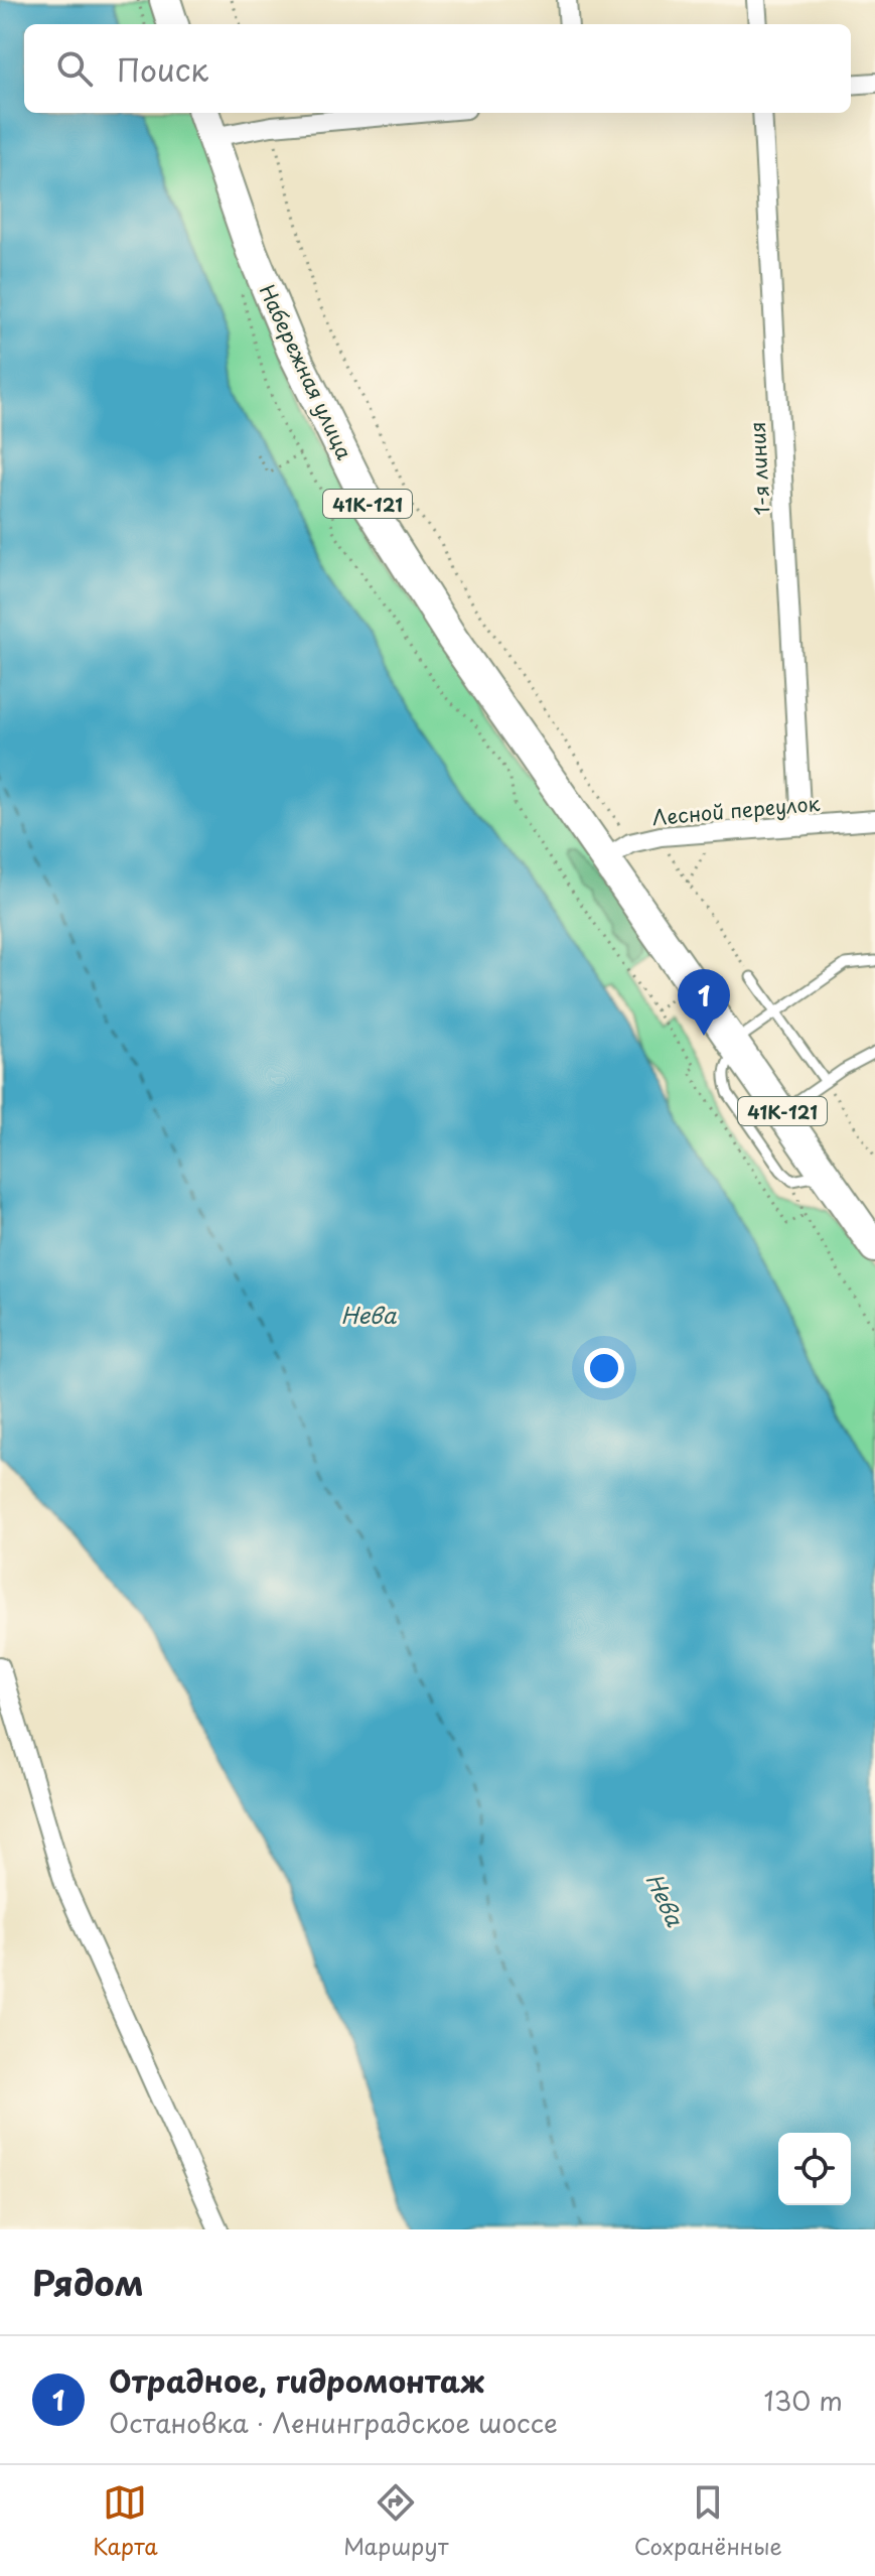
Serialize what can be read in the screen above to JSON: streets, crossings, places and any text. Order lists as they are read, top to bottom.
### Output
{
  "streets": {
    "main road": ["Набережная улица", "41К-121"],
    "street": ["1-я линия", "Лесной переулок"]
  },
  "crossings": [
    ["Набережная улица", "41К-121"],
    ["Набережная улица", "Лесной переулок"],
    ["1-я линия", "Лесной переулок"],
    ["41К-121", "Лесной переулок"]
  ],
  "water": ["Нева"],
  "page": {
    "search": "Поиск",
    "pins": "1",
    "heading": "Рядом",
    "list": [
      {
        "mark": "1",
        "name": "Отрадное, гидромонтаж",
        "note": "Остановка · Ленинградское шоссе",
        "value": "130 m"
      }
    ],
    "nav": ["Карта", "Маршрут", "Сохранённые"]
  }
}
